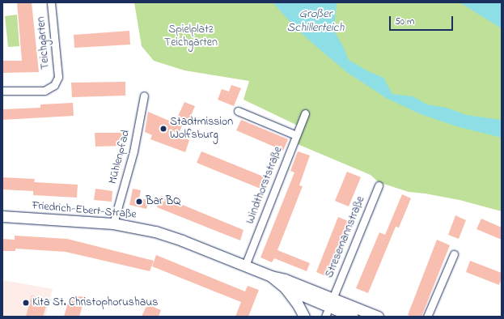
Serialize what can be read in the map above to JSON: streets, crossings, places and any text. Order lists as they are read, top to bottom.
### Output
{
  "streets": {
    "street": [
      "Teichgarten",
      "Mühlenpfad",
      "Windthorststraße",
      "Friedrich-Ebert-Straße",
      "Stresemannstraße"
    ]
  },
  "crossings": [
    ["Mühlenpfad", "Friedrich-Ebert-Straße"],
    ["Windthorststraße", "Friedrich-Ebert-Straße"],
    ["Friedrich-Ebert-Straße", "Stresemannstraße"]
  ],
  "water": ["Großer Schillerteich"],
  "parks": ["Spielplatz Teichgarten"],
  "places": ["Stadtmission Wolfsburg", "Bar BQ", "Kita St. Christophorushaus"],
  "scale_bar": "50 m"
}
